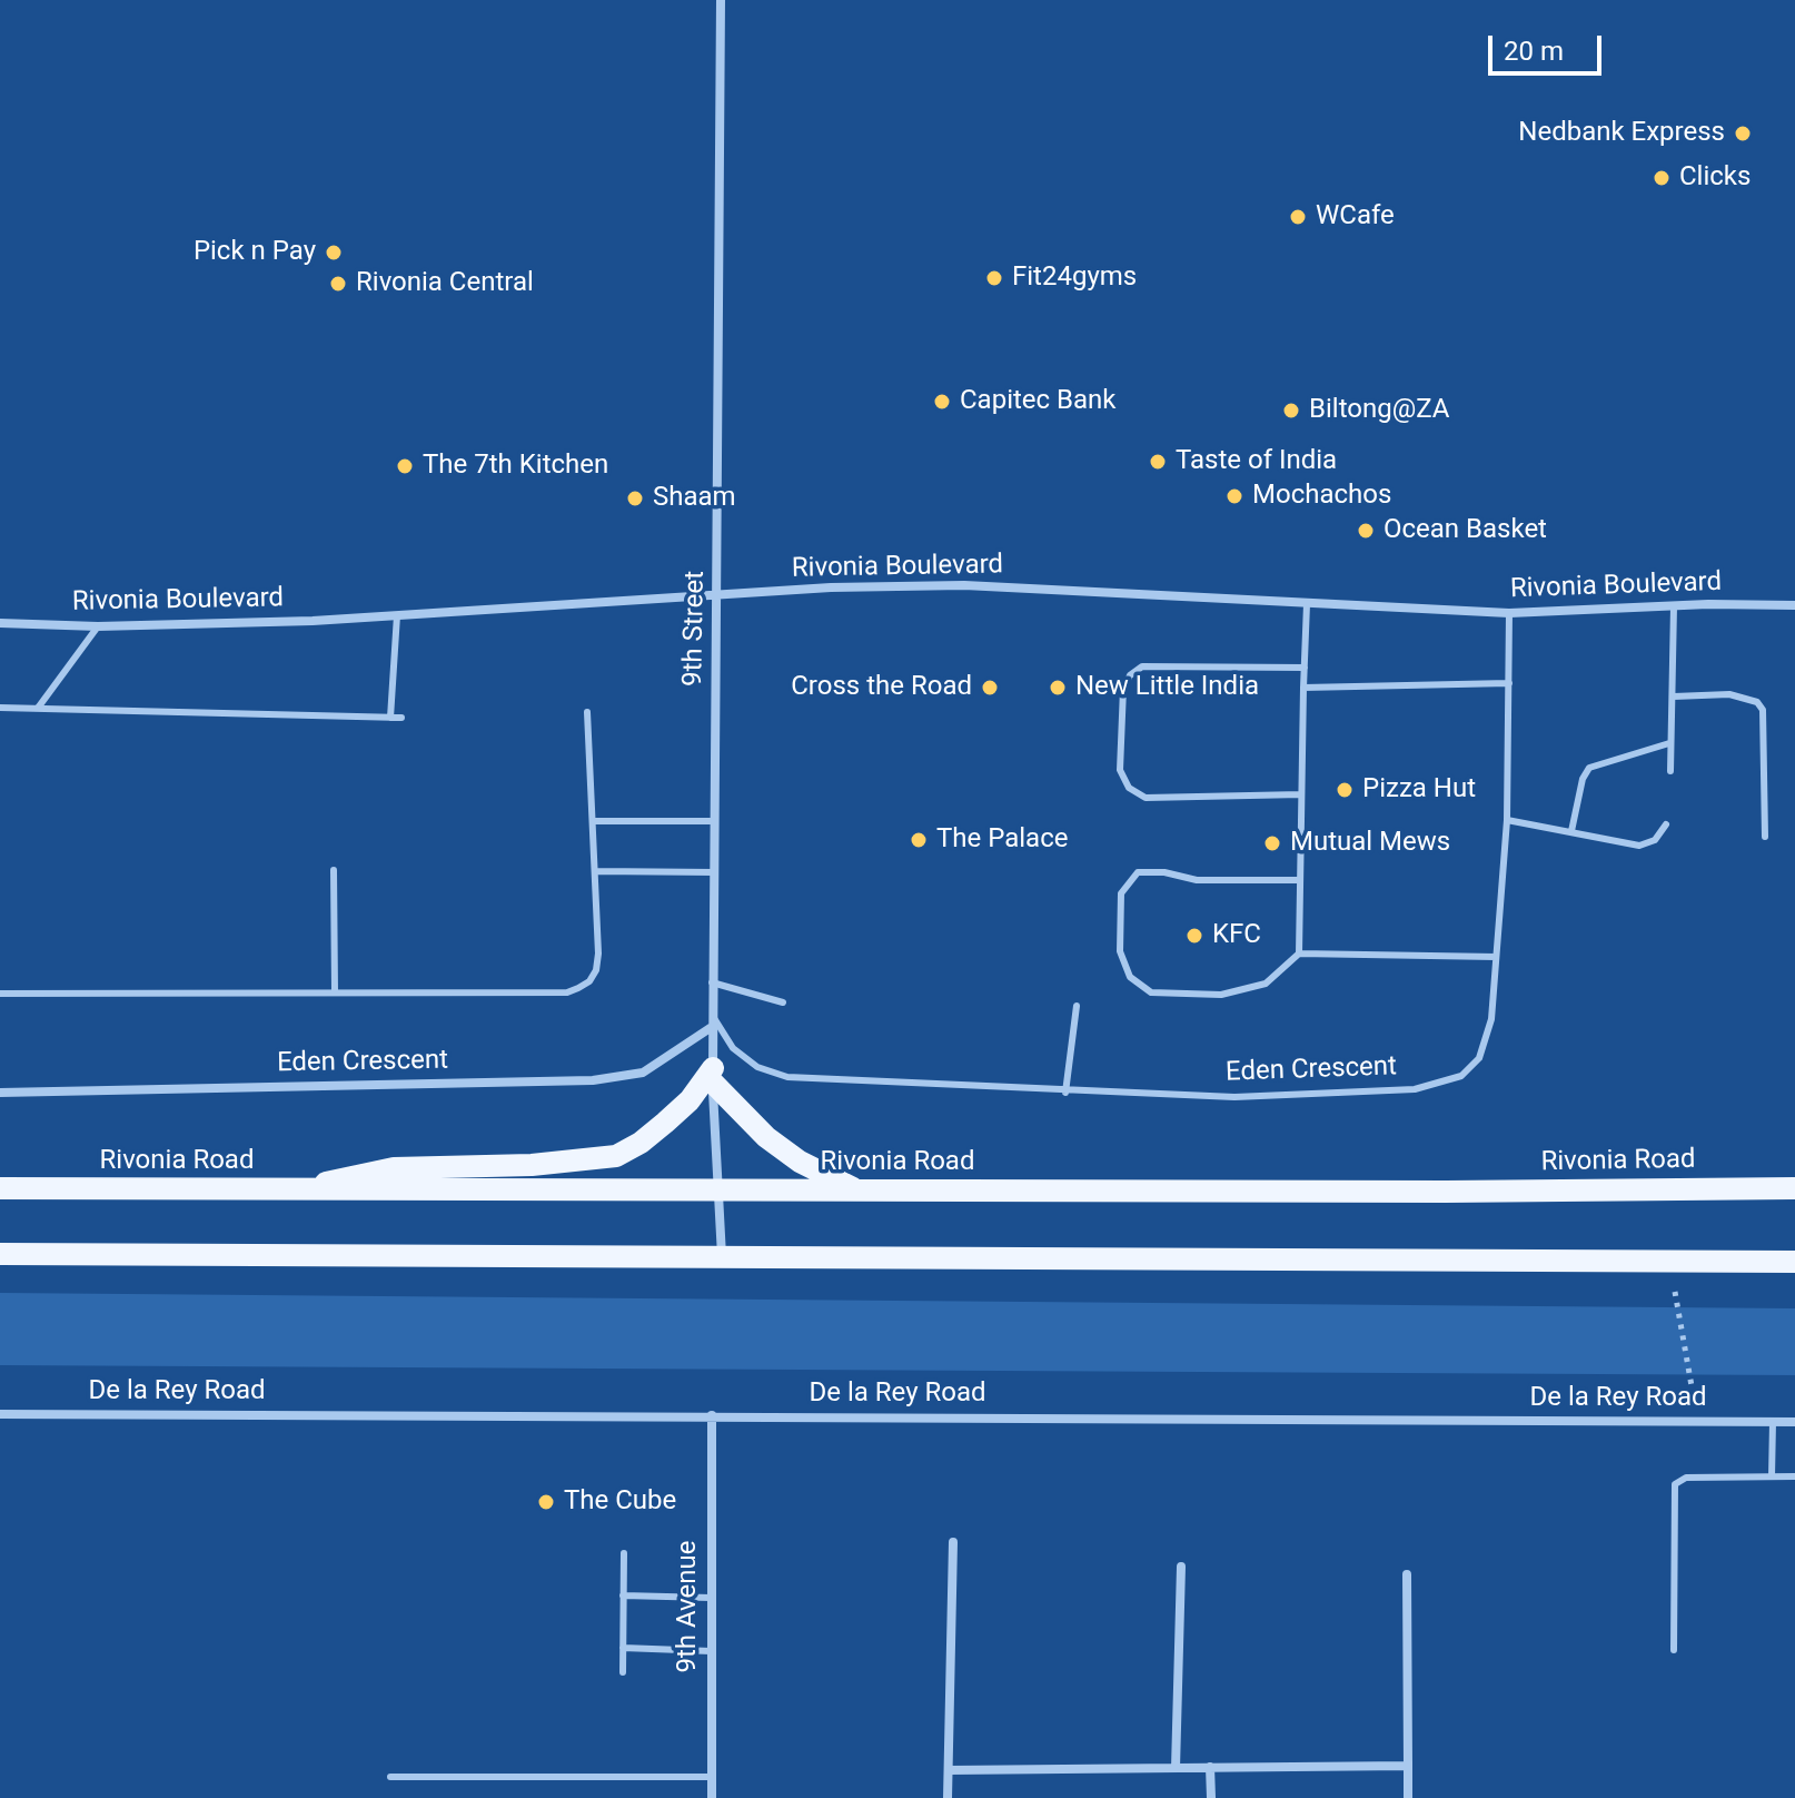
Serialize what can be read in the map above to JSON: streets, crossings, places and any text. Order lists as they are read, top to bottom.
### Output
{
  "streets": {
    "main road": ["Rivonia Road"],
    "street": [
      "Rivonia Boulevard",
      "9th Street",
      "Eden Crescent",
      "De la Rey Road",
      "9th Avenue"
    ]
  },
  "crossings": [
    ["Rivonia Boulevard", "9th Street"],
    ["Rivonia Boulevard", "Eden Crescent"],
    ["9th Street", "Eden Crescent"],
    ["9th Street", "Rivonia Road"],
    ["De la Rey Road", "9th Avenue"]
  ],
  "places": [
    "Nedbank Express",
    "Clicks",
    "WCafe",
    "Pick n Pay",
    "Fit24gyms",
    "Rivonia Central",
    "Capitec Bank",
    "Biltong@ZA",
    "Taste of India",
    "The 7th Kitchen",
    "Mochachos",
    "Shaam",
    "Ocean Basket",
    "Cross the Road",
    "New Little India",
    "Pizza Hut",
    "The Palace",
    "Mutual Mews",
    "KFC",
    "The Cube"
  ],
  "scale_bar": "20 m"
}
